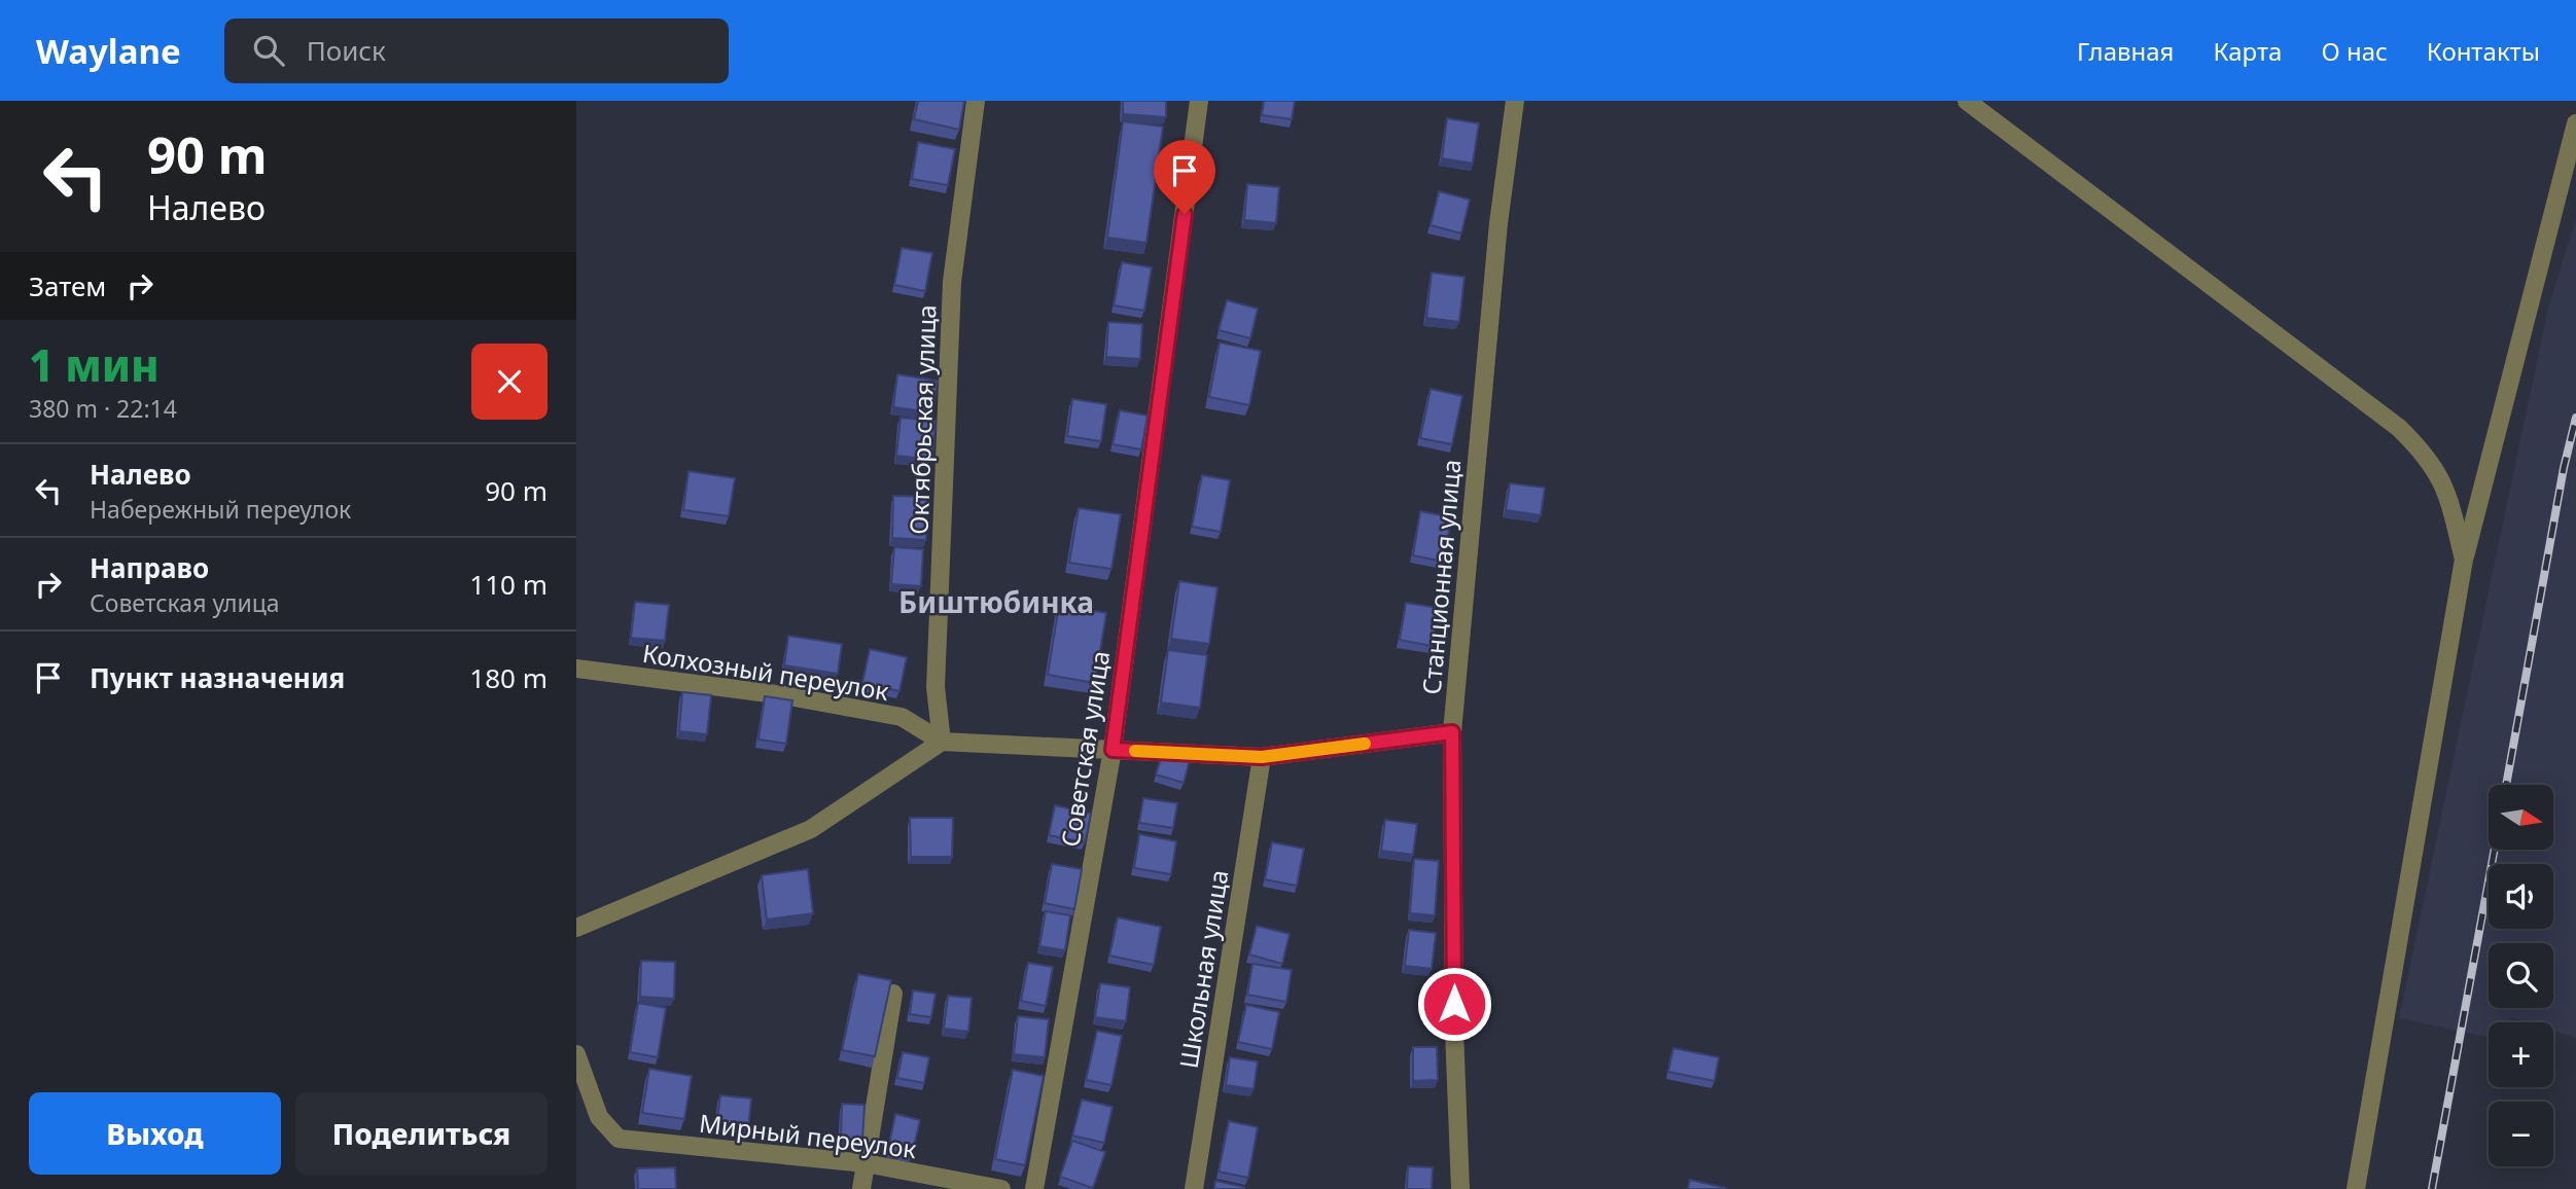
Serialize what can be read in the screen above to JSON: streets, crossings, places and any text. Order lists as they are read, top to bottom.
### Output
{
  "streets": {
    "street": [
      "Октябрьская улица",
      "Станционная улица",
      "Колхозный переулок",
      "Советская улица",
      "Школьная улица",
      "Мирный переулок"
    ]
  },
  "crossings": [
    ["Октябрьская улица", "Колхозный переулок"]
  ],
  "districts": ["Биштюбинка"],
  "north": "right",
  "page": {
    "header": "Waylane",
    "search": "Поиск",
    "nav": [
      "Главная",
      "Карта",
      "О нас",
      "Контакты"
    ],
    "turn": ["90 m", "Налево"],
    "then": "Затем",
    "heading": ["1 мин", "380 m · 22:14"],
    "list": [
      {
        "name": "Налево",
        "note": "Набережный переулок",
        "value": "90 m"
      },
      {
        "name": "Направо",
        "note": "Советская улица",
        "value": "110 m"
      },
      {
        "name": "Пункт назначения",
        "value": "180 m"
      }
    ],
    "map_buttons": ["+", "−"],
    "buttons": ["Выход", "Поделиться"]
  }
}
